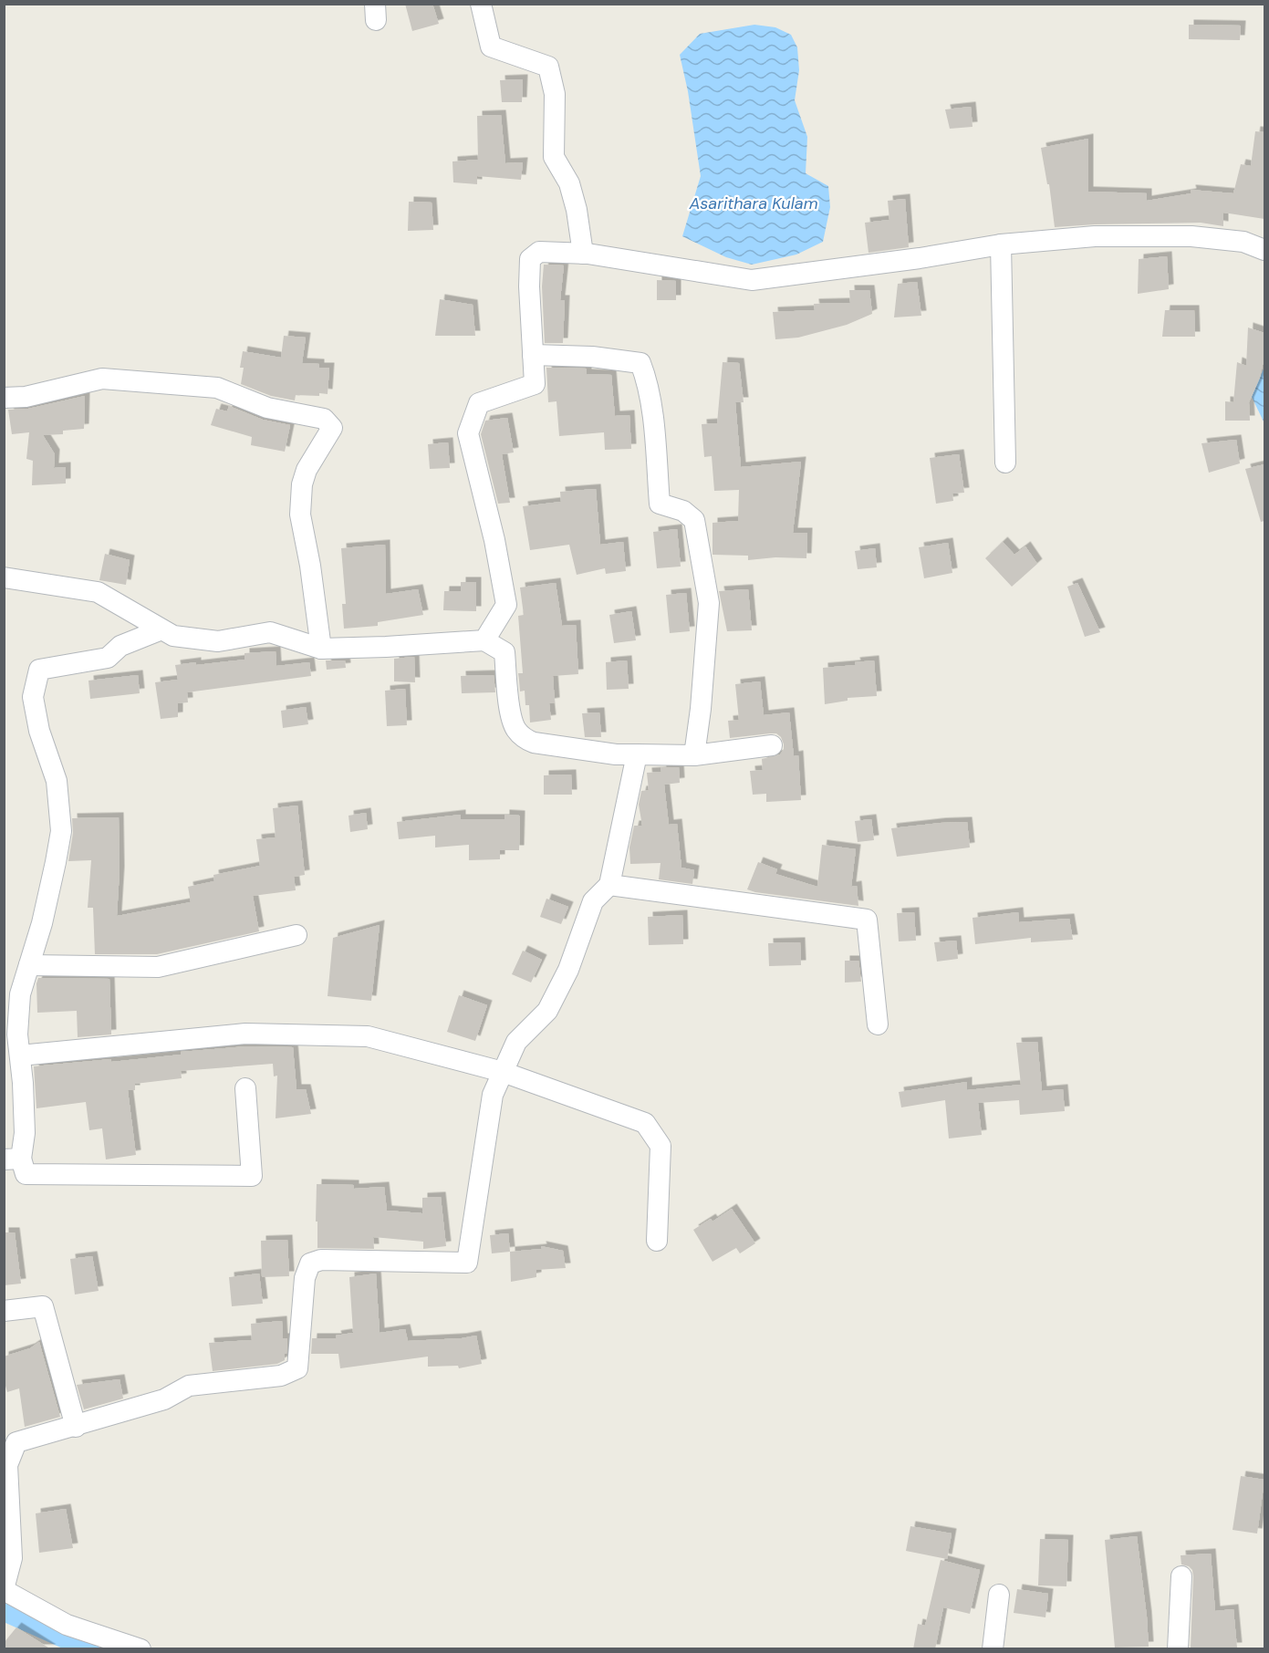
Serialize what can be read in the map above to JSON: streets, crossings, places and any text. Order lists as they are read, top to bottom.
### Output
{
  "water": ["Asarithara Kulam"]
}
